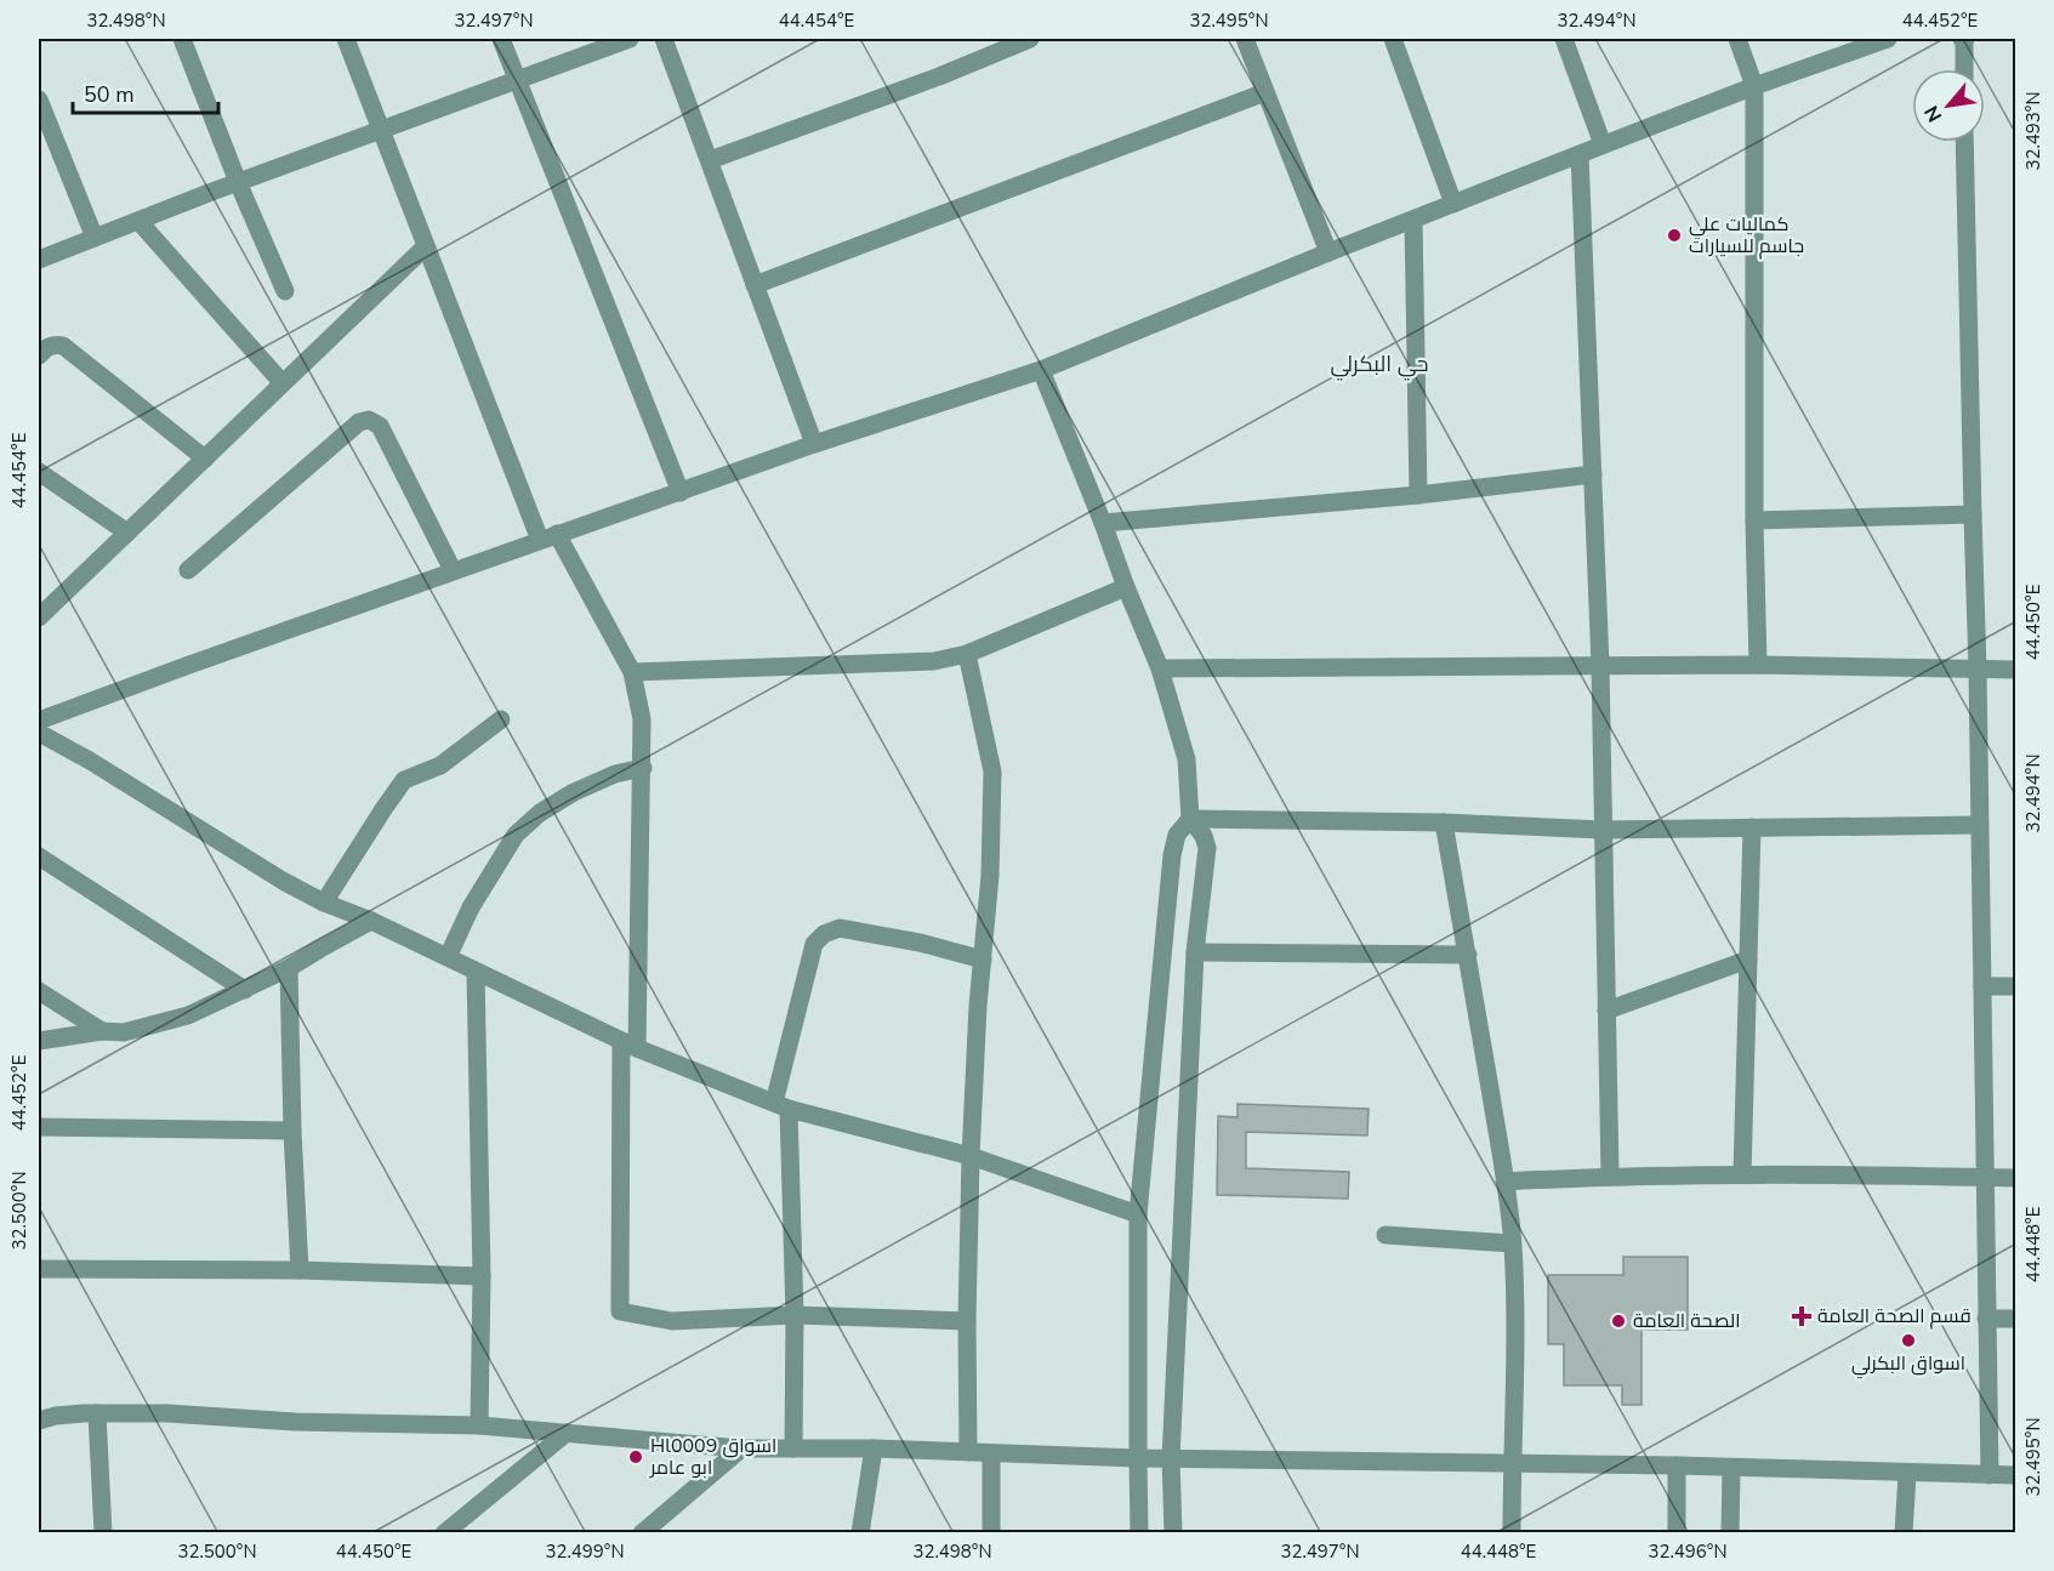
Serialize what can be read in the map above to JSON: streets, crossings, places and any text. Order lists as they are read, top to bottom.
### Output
{
  "districts": ["حي البكرلي"],
  "places": {
    "other": [
      "كماليات علي جاسم للسيارات",
      "الصحة العامة",
      "اسواق البكرلي",
      "Hl0009 اسواق ابو عامر"
    ],
    "health": ["قسم الصحة العامة"]
  },
  "scale_bar": "50 m",
  "north": "bottom left",
  "coordinates": [
    "32.498°N",
    "32.497°N",
    "44.454°E",
    "32.495°N",
    "32.494°N",
    "44.452°E",
    "32.493°N",
    "44.450°E",
    "32.500°N",
    "44.448°E",
    "32.499°N",
    "32.496°N"
  ]
}
